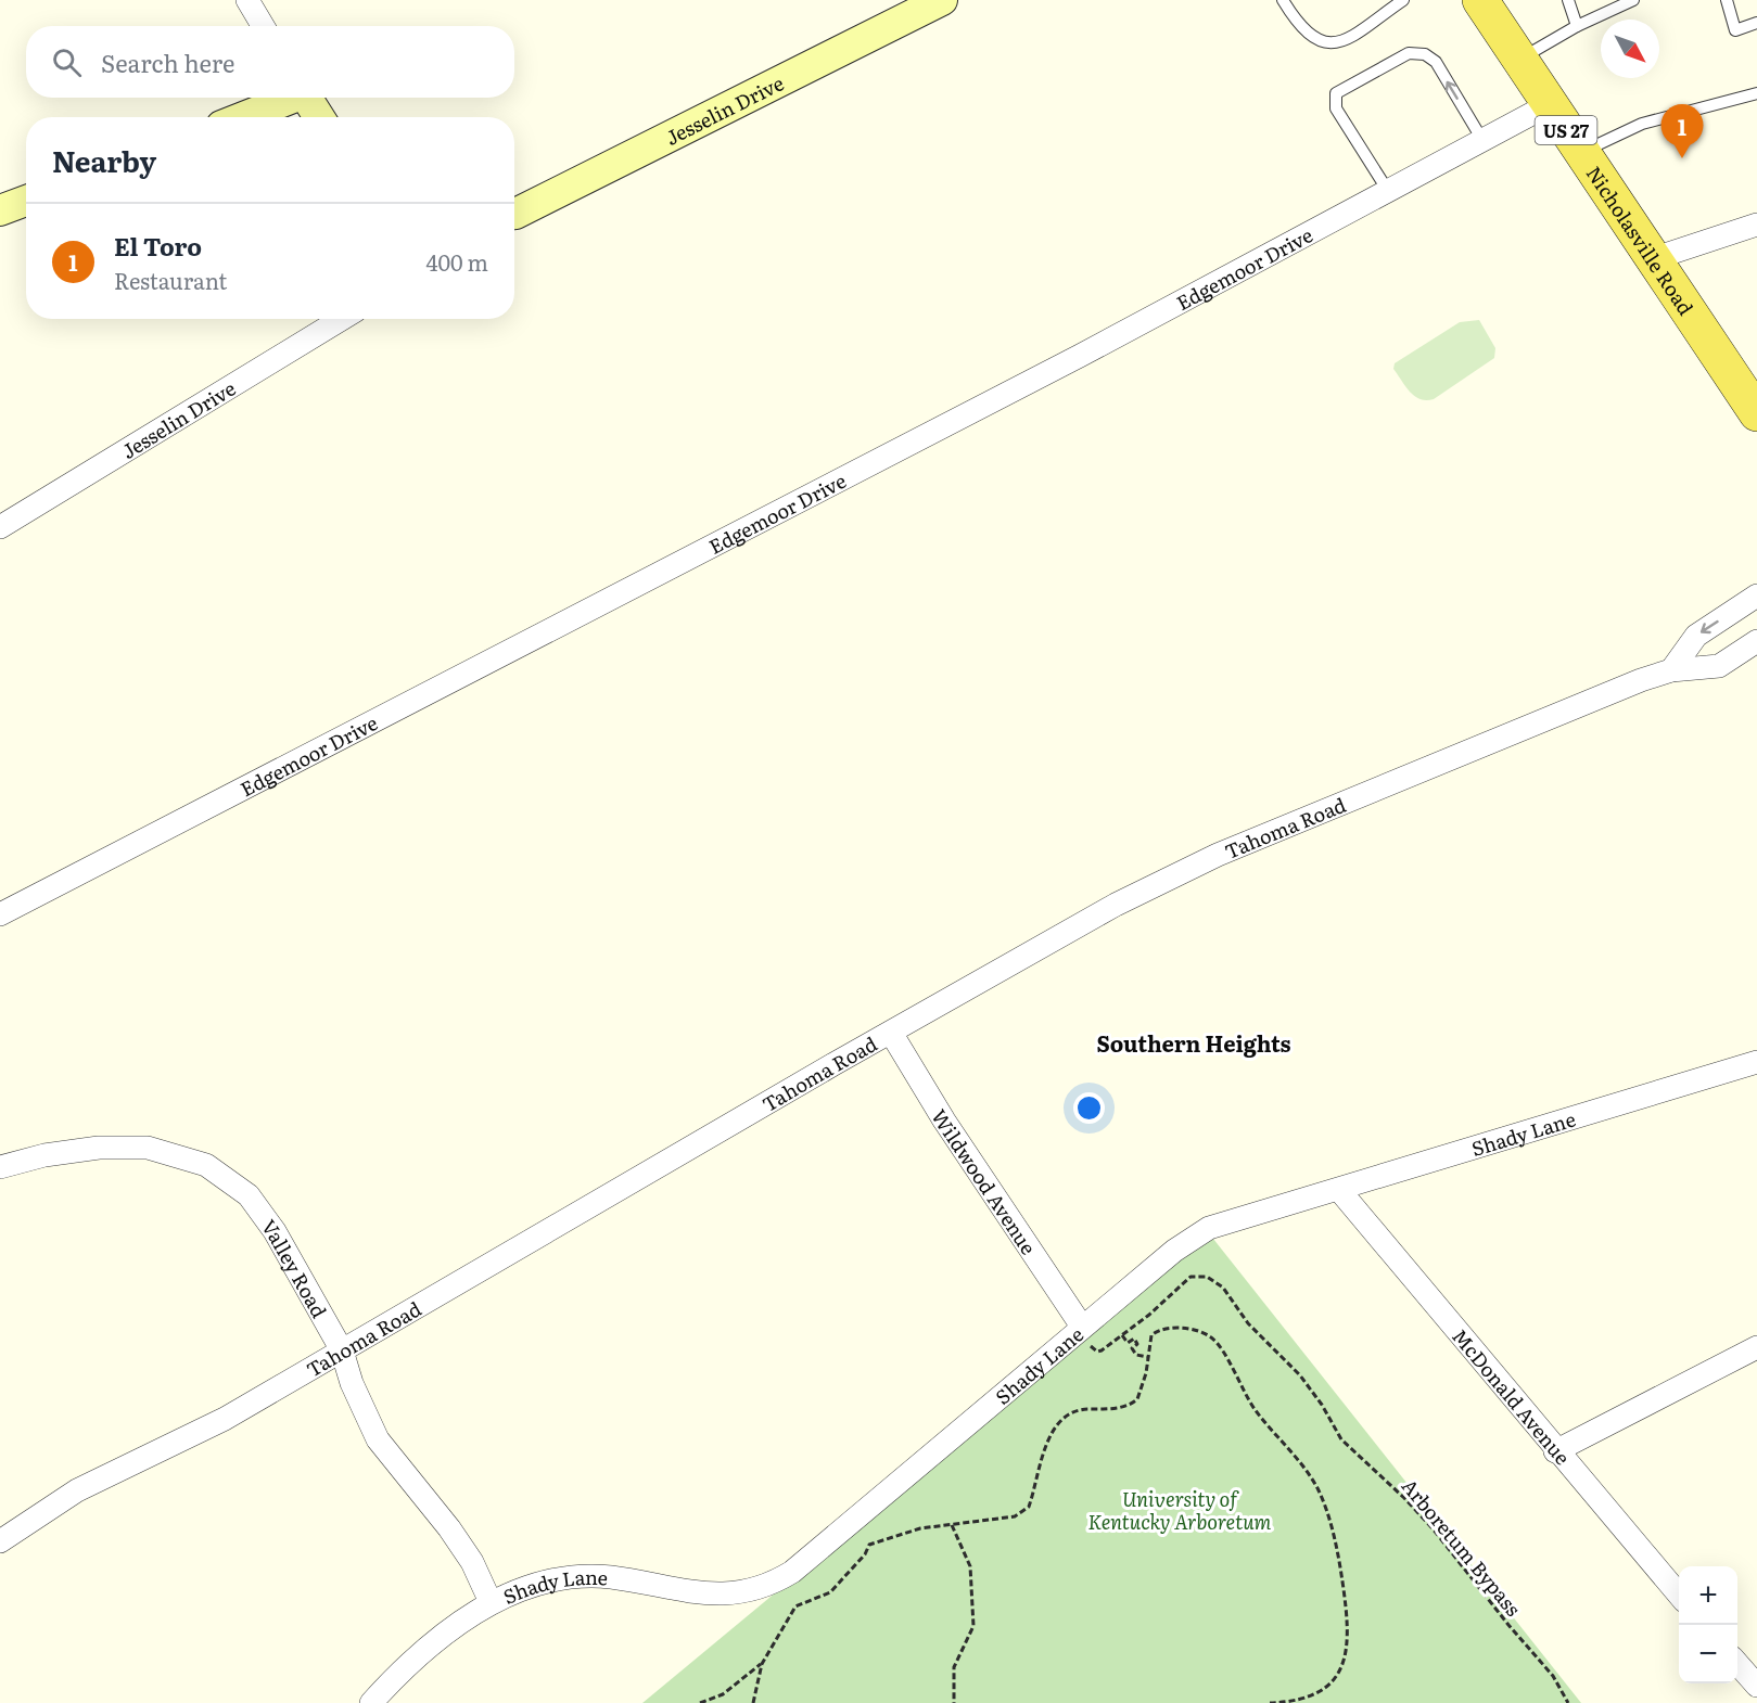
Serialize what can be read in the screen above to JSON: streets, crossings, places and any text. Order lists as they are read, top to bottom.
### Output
{
  "streets": {
    "main road": ["US 27", "Nicholasville Road"],
    "street": [
      "Jesselin Drive",
      "Edgemoor Drive",
      "Tahoma Road",
      "Shady Lane",
      "Wildwood Avenue",
      "Valley Road",
      "McDonald Avenue"
    ],
    "path": ["Arboretum Bypass"]
  },
  "crossings": [
    ["Nicholasville Road", "Edgemoor Drive"],
    ["Tahoma Road", "Wildwood Avenue"],
    ["Tahoma Road", "Valley Road"],
    ["Shady Lane", "Wildwood Avenue"],
    ["Shady Lane", "Valley Road"],
    ["Shady Lane", "McDonald Avenue"],
    ["Shady Lane", "Arboretum Bypass"],
    ["Wildwood Avenue", "Arboretum Bypass"]
  ],
  "districts": ["Southern Heights"],
  "parks": ["University of Kentucky Arboretum"],
  "north": "bottom right",
  "page": {
    "search": "Search here",
    "pins": "1",
    "heading": "Nearby",
    "list": [
      {
        "mark": "1",
        "name": "El Toro",
        "note": "Restaurant",
        "value": "400 m"
      }
    ],
    "map_buttons": ["+", "−"]
  }
}
